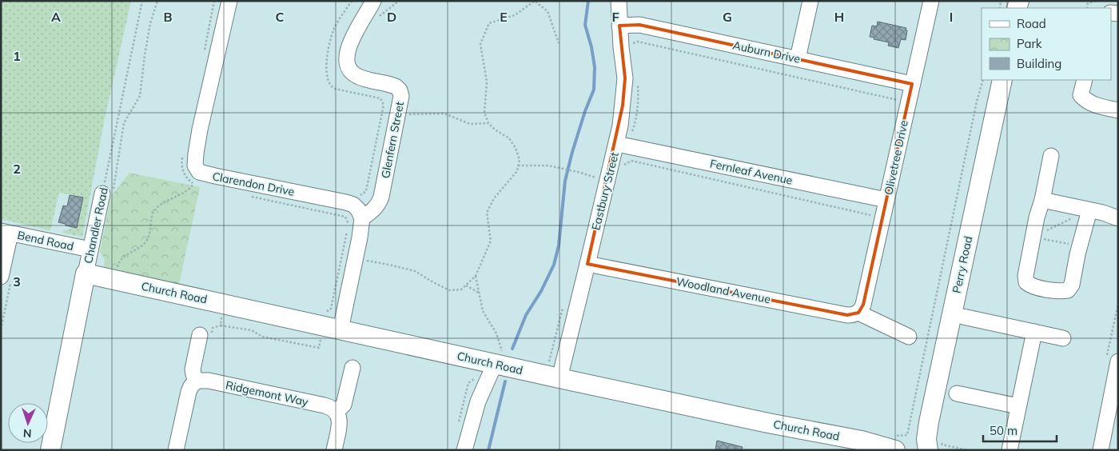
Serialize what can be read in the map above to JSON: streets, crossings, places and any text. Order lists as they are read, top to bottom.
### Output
{
  "streets": {
    "main road": ["Chandler Road", "Perry Road", "Church Road"],
    "street": [
      "Auburn Drive",
      "Glenfern Street",
      "Olivetree Drive",
      "Fernleaf Avenue",
      "Clarendon Drive",
      "Eastbury Street",
      "Bend Road",
      "Woodland Avenue",
      "Ridgemont Way"
    ]
  },
  "crossings": [
    ["Auburn Drive", "Olivetree Drive"],
    ["Auburn Drive", "Eastbury Street"],
    ["Glenfern Street", "Clarendon Drive"],
    ["Olivetree Drive", "Fernleaf Avenue"],
    ["Olivetree Drive", "Woodland Avenue"],
    ["Fernleaf Avenue", "Eastbury Street"],
    ["Eastbury Street", "Woodland Avenue"],
    ["Eastbury Street", "Church Road"],
    ["Chandler Road", "Bend Road"],
    ["Chandler Road", "Church Road"]
  ],
  "legend": ["Road", "Park", "Building"],
  "scale_bar": "50 m",
  "north": "bottom",
  "grid": {
    "columns": [
      "A",
      "B",
      "C",
      "D",
      "E",
      "F",
      "G",
      "H",
      "I"
    ],
    "rows": ["1", "2", "3"]
  }
}
